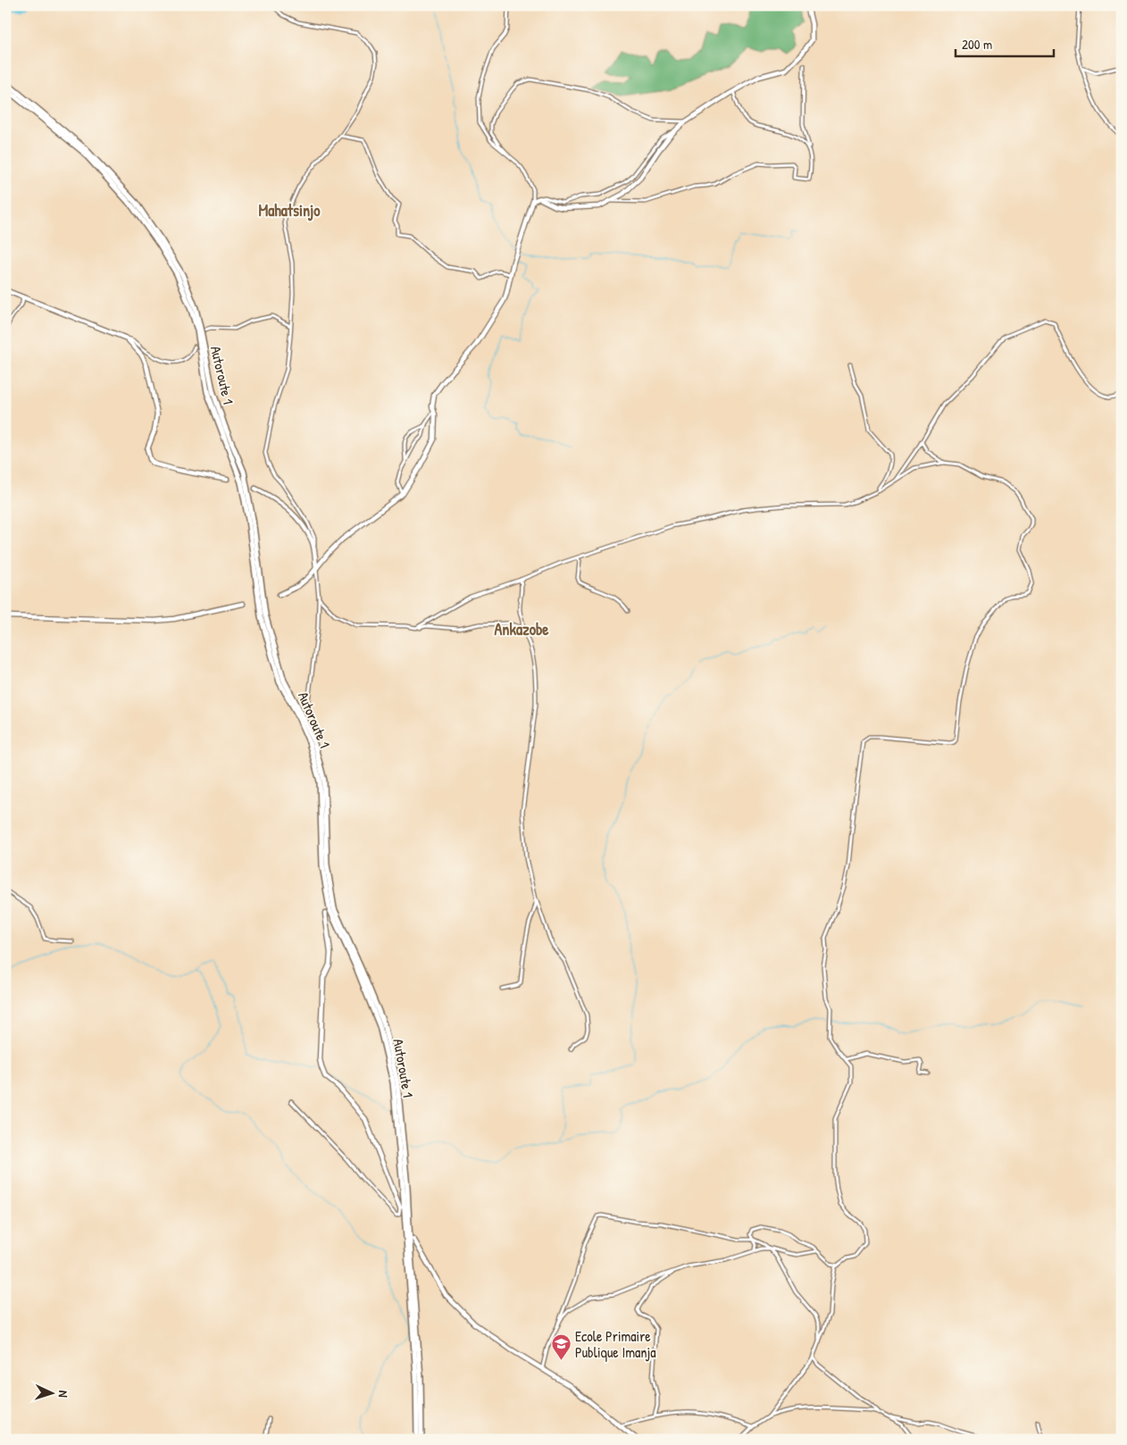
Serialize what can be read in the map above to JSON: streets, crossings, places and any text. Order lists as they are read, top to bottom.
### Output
{
  "streets": {
    "main road": ["Autoroute 1"]
  },
  "districts": ["Mahatsinjo", "Ankazobe"],
  "places": {
    "school or university": ["Ecole Primaire Publique Imanja"]
  },
  "scale_bar": "200 m",
  "north": "right"
}
